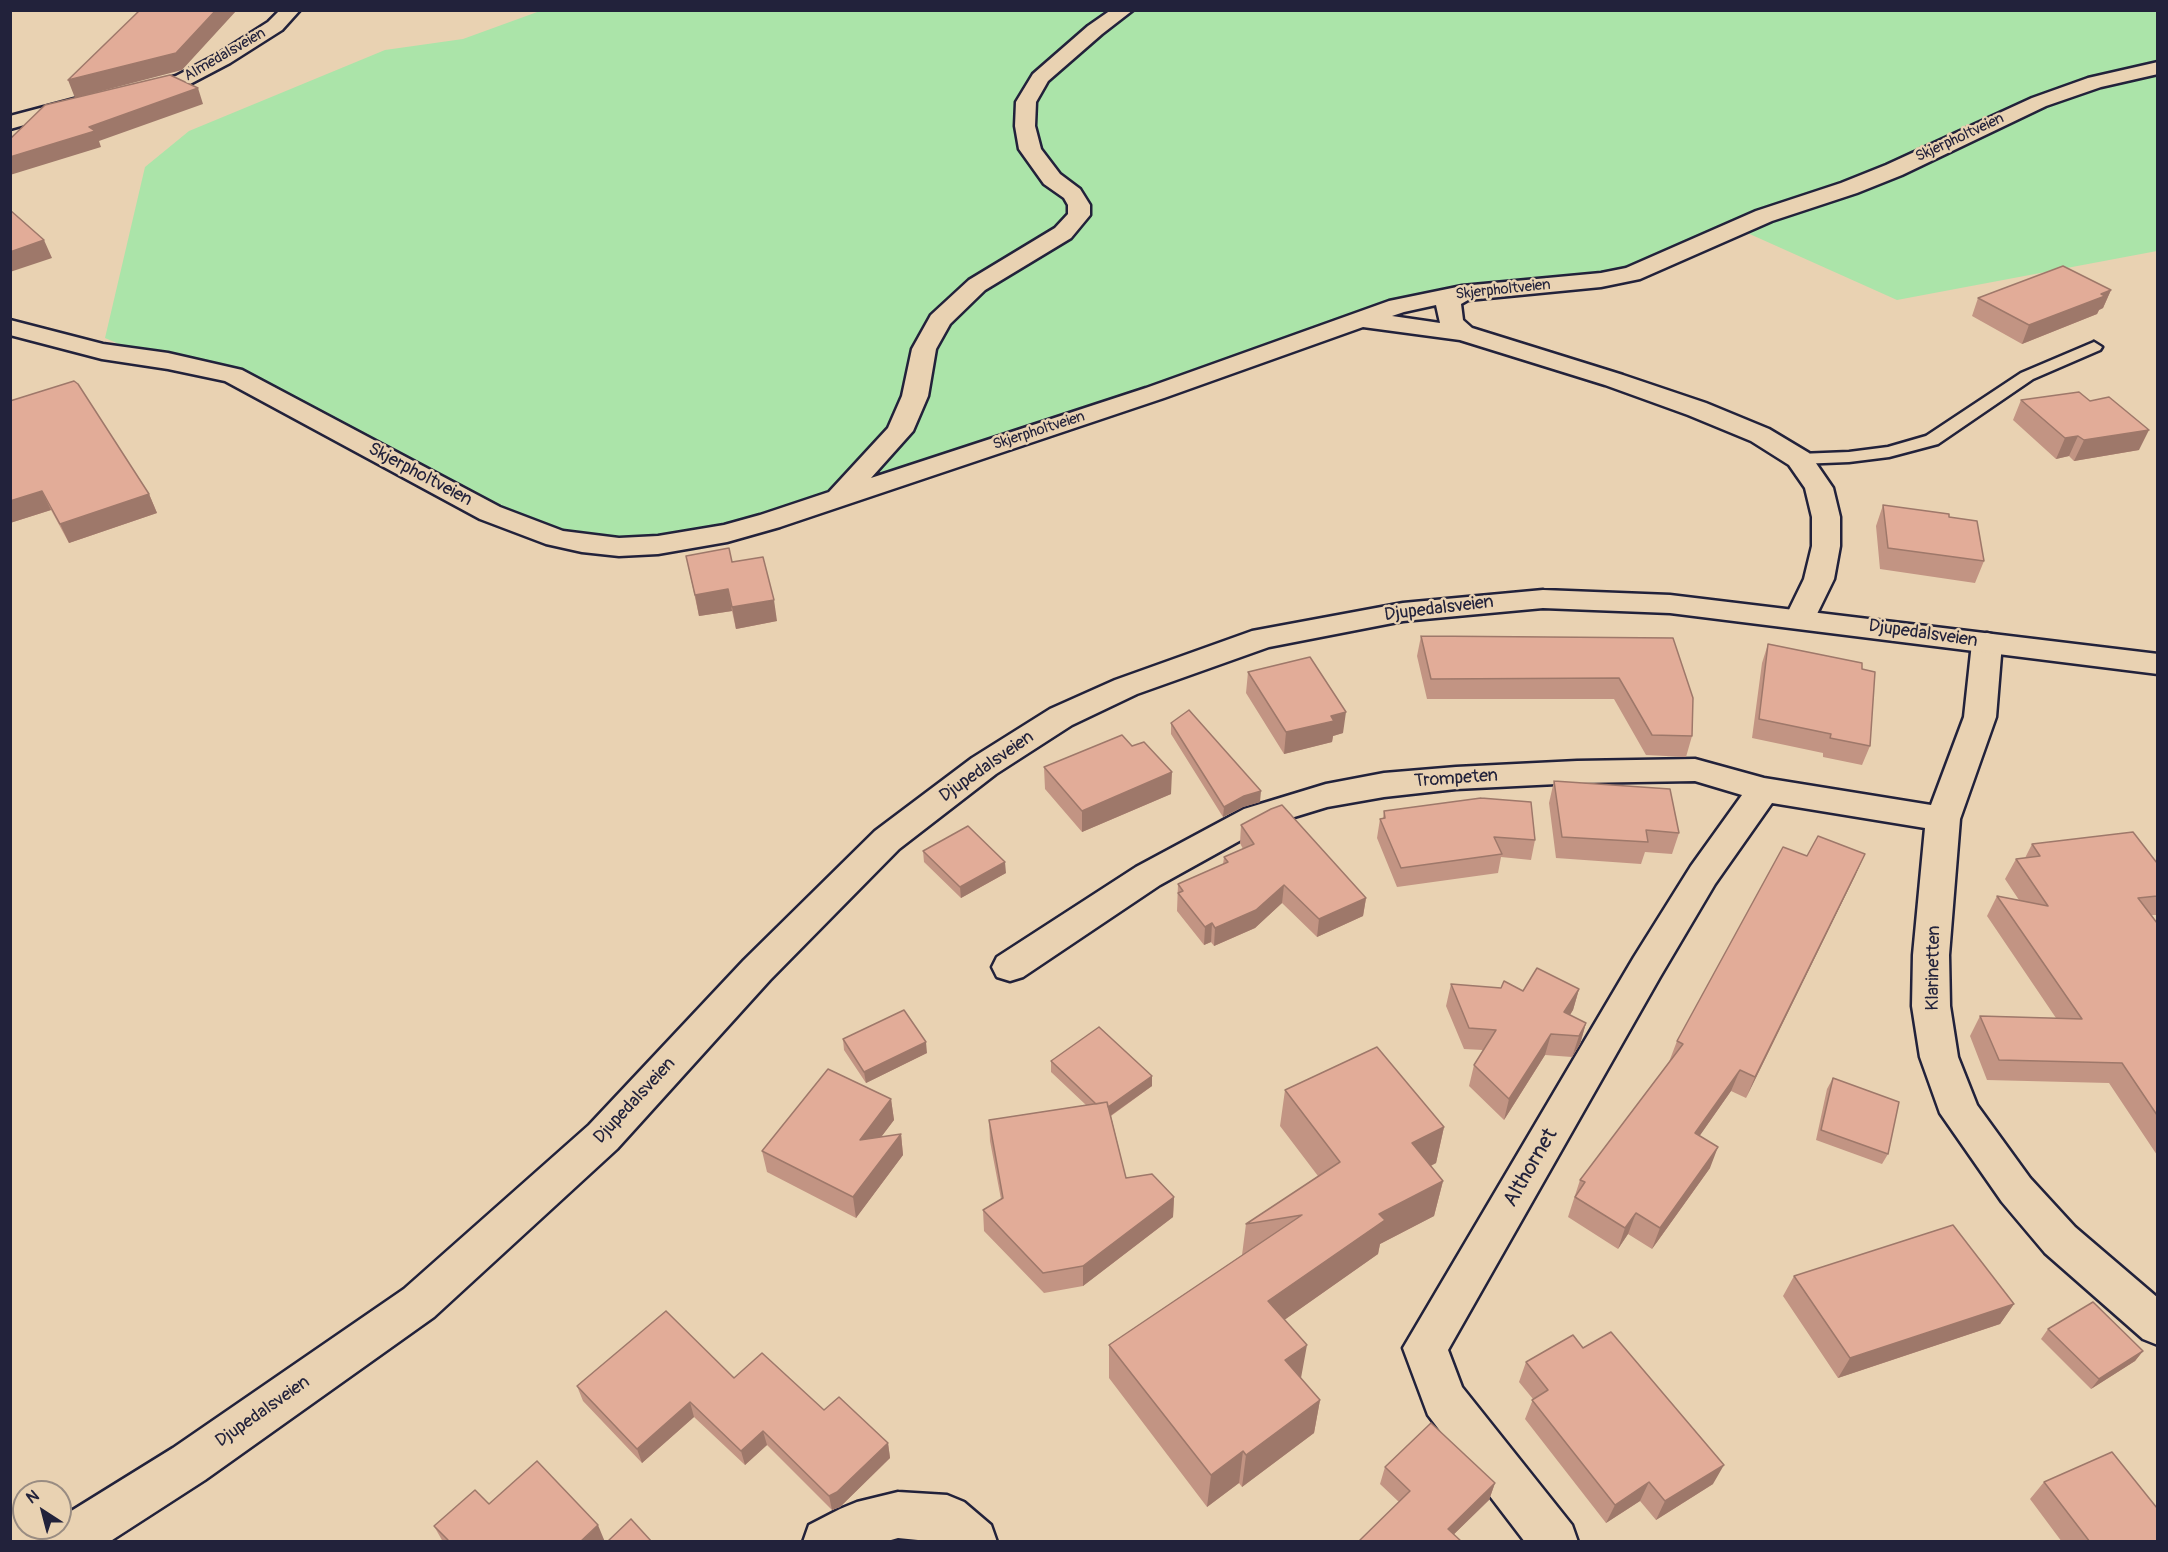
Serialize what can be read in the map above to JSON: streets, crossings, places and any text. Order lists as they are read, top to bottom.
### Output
{
  "streets": {
    "street": [
      "Almedalsveien",
      "Skjerpholtveien",
      "Djupedalsveien",
      "Trompeten",
      "Klarinetten",
      "Althornet"
    ]
  },
  "crossings": [
    ["Djupedalsveien", "Klarinetten"],
    ["Trompeten", "Klarinetten"],
    ["Trompeten", "Althornet"]
  ],
  "north": "top left"
}
